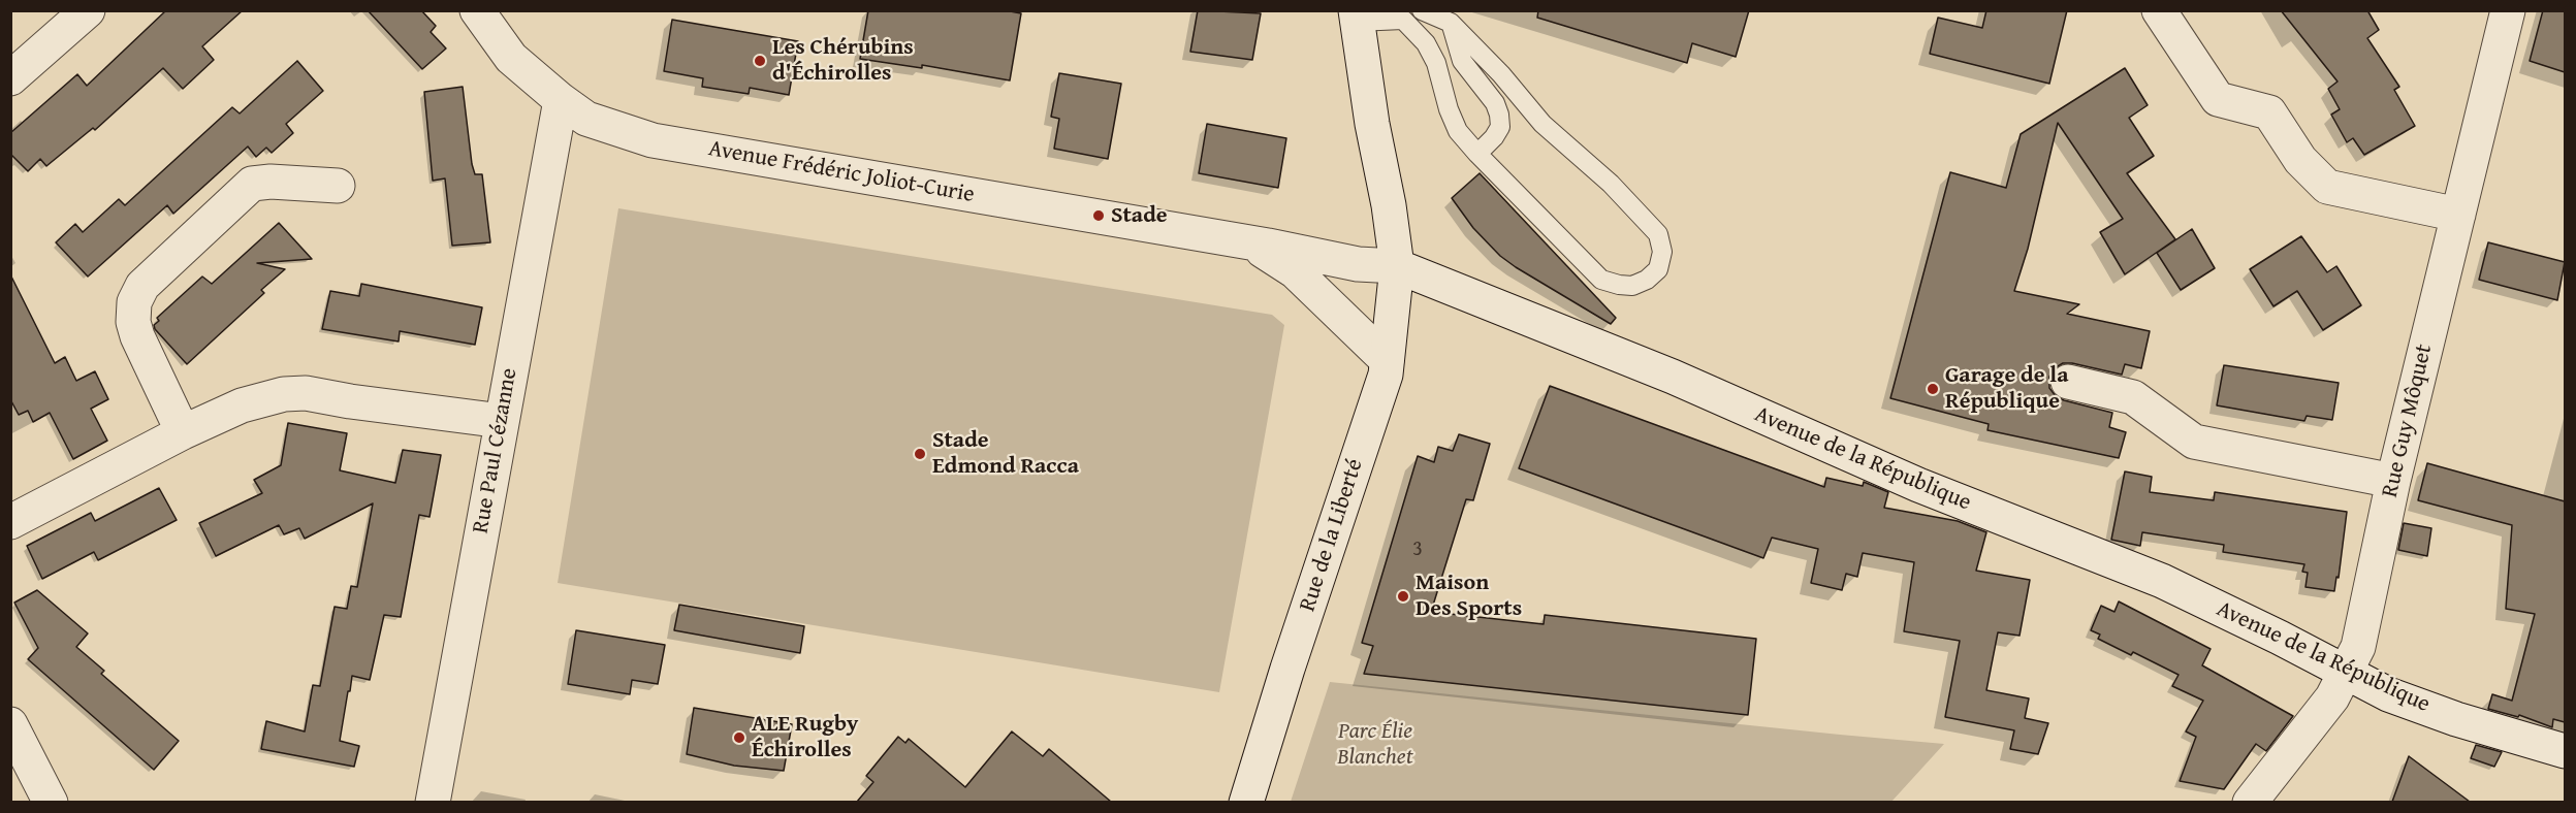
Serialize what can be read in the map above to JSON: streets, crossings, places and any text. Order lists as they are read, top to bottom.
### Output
{
  "streets": {
    "street": [
      "Avenue Frédéric Joliot-Curie",
      "Rue Guy Môquet",
      "Rue Paul Cézanne",
      "Avenue de la République",
      "Rue de la Liberté"
    ]
  },
  "crossings": [
    ["Avenue Frédéric Joliot-Curie", "Rue Paul Cézanne"],
    ["Avenue Frédéric Joliot-Curie", "Avenue de la République"],
    ["Avenue Frédéric Joliot-Curie", "Rue de la Liberté"],
    ["Rue Guy Môquet", "Avenue de la République"],
    ["Avenue de la République", "Rue de la Liberté"]
  ],
  "parks": ["Parc Élie Blanchet"],
  "places": [
    "Les Chérubins d'Échirolles",
    "Stade",
    "Garage de la République",
    "Stade Edmond Racca",
    "Maison Des Sports",
    "ALE Rugby Échirolles"
  ],
  "house_numbers": ["3"]
}
